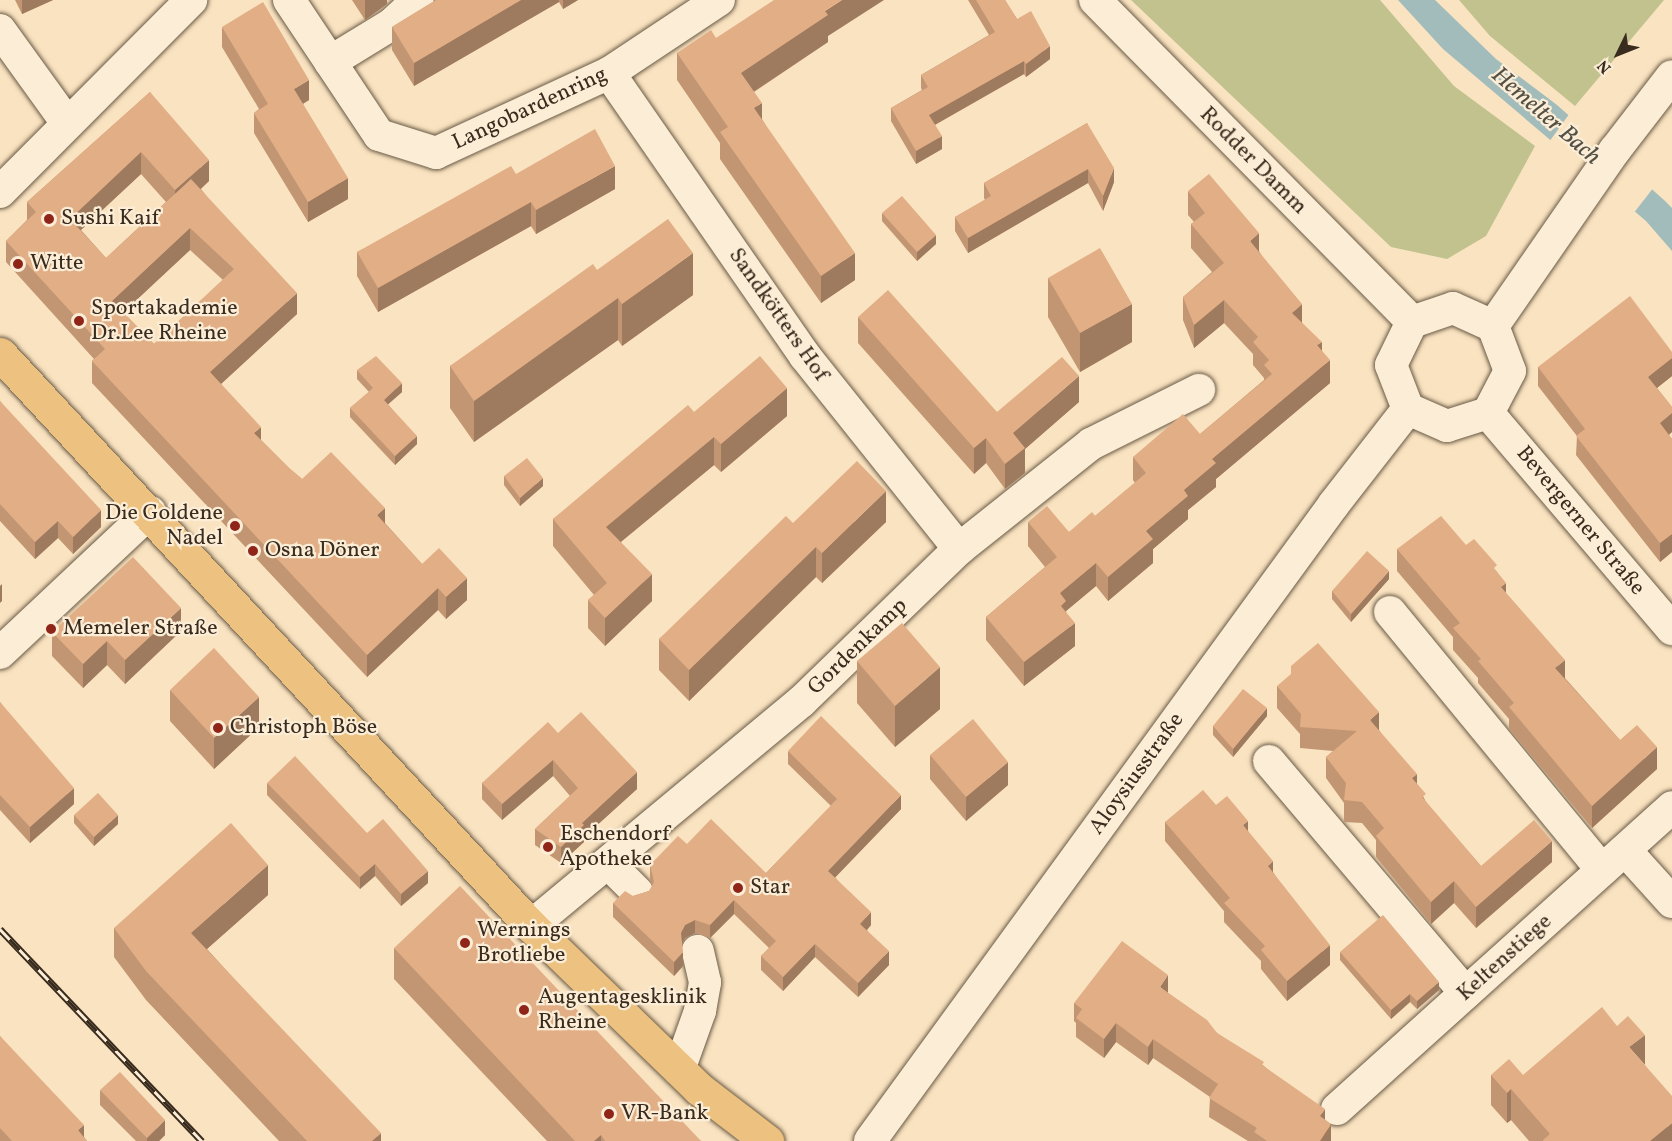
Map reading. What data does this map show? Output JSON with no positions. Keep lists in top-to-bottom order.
{
  "streets": {
    "street": [
      "Langobardenring",
      "Rodder Damm",
      "Sandkötters Hof",
      "Bevergerner Straße",
      "Gordenkamp",
      "Aloysiusstraße",
      "Keltenstiege"
    ]
  },
  "crossings": [
    ["Langobardenring", "Sandkötters Hof"],
    ["Rodder Damm", "Bevergerner Straße"],
    ["Rodder Damm", "Aloysiusstraße"],
    ["Sandkötters Hof", "Gordenkamp"],
    ["Bevergerner Straße", "Aloysiusstraße"]
  ],
  "water": ["Hemelter Bach"],
  "places": [
    "Sushi Kaif",
    "Witte",
    "Sportakademie Dr.Lee Rheine",
    "Die Goldene Nadel",
    "Osna Döner",
    "Memeler Straße",
    "Christoph Böse",
    "Eschendorf Apotheke",
    "Star",
    "Wernings Brotliebe",
    "Augentagesklinik Rheine",
    "VR-Bank"
  ],
  "north": "bottom left"
}
